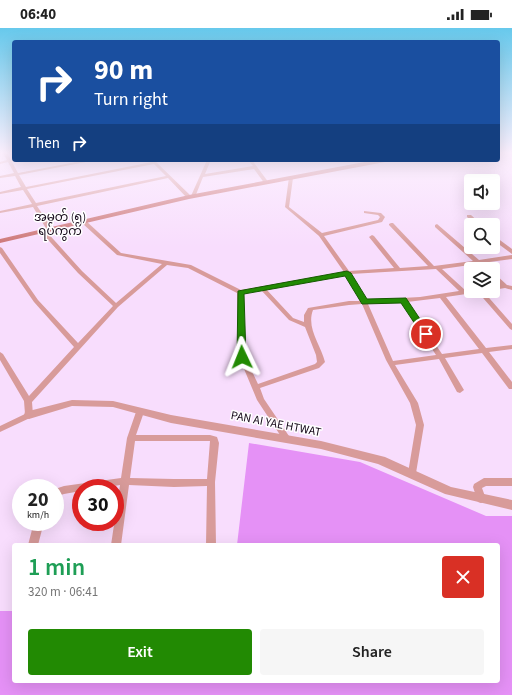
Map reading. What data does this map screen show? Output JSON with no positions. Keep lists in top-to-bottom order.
{
  "streets": {
    "street": ["PAN AI YAE HTWAT"]
  },
  "districts": ["အမှတ် (၅) ရပ်ကွက်"],
  "page": {
    "status": "06:40",
    "turn": ["90 m", "Turn right"],
    "then": "Then",
    "speed": "20 km/h",
    "limit": "30",
    "heading": ["1 min", "320 m · 06:41"],
    "buttons": ["Exit", "Share"]
  }
}
